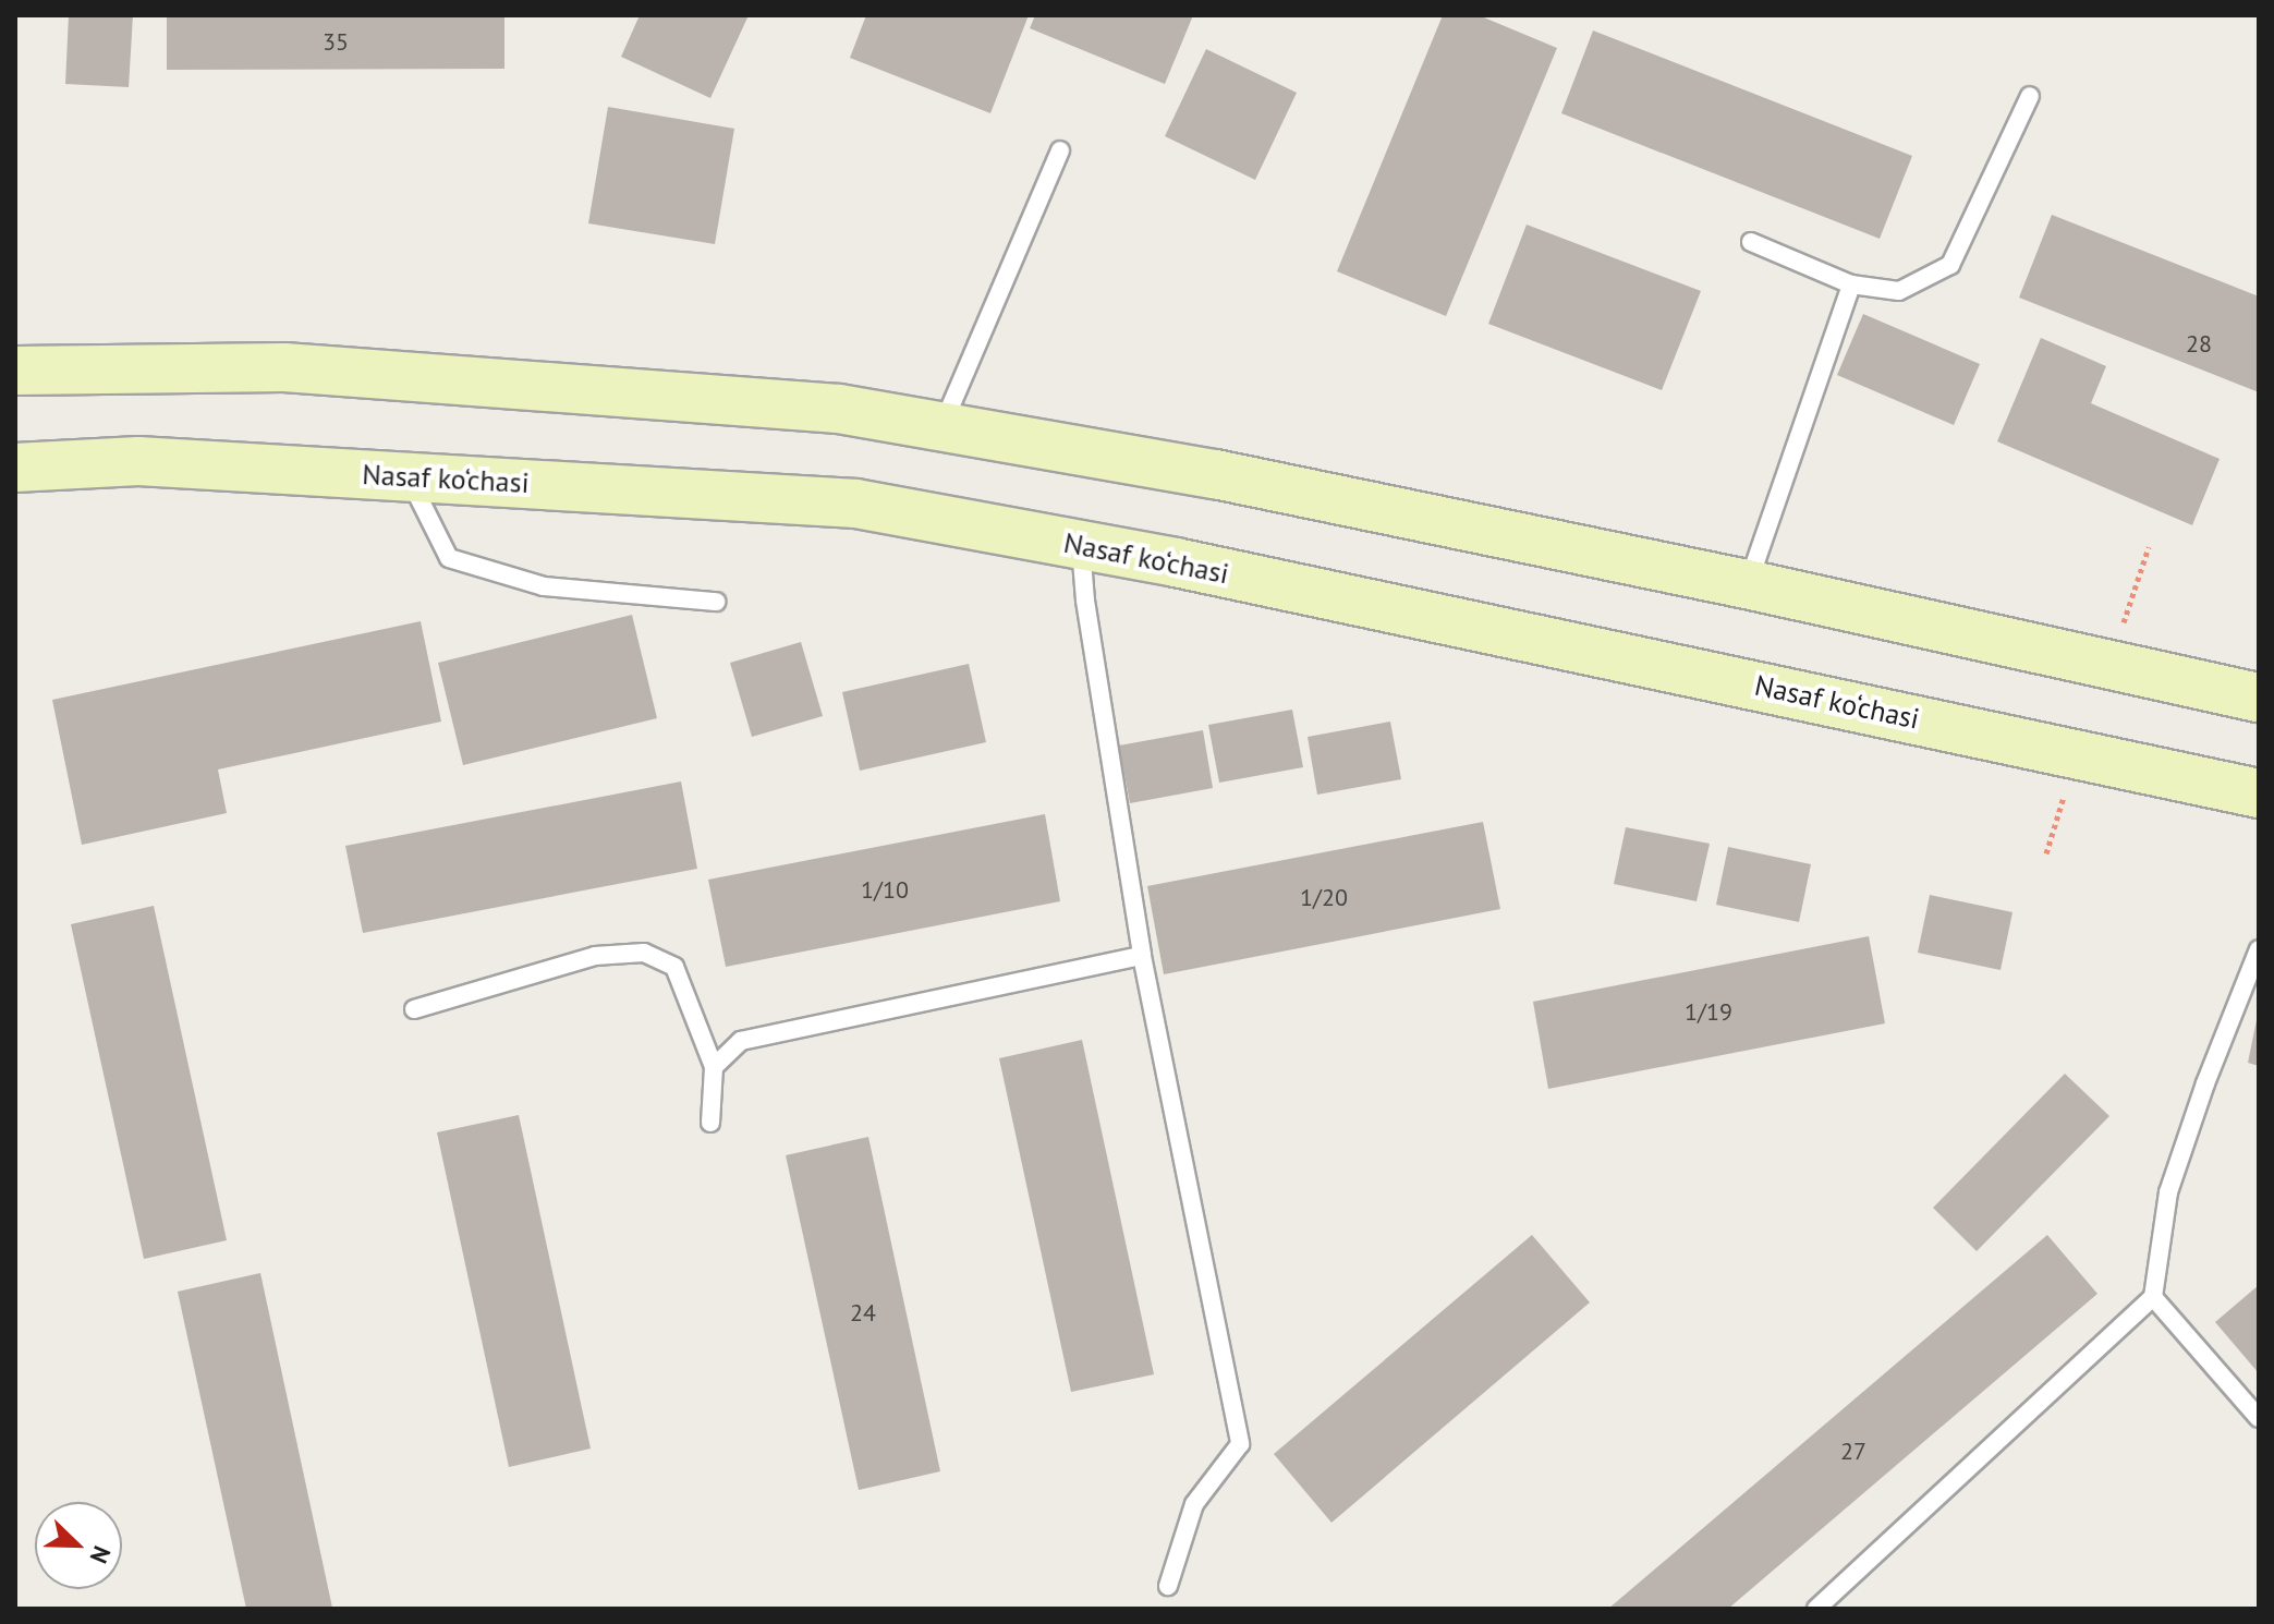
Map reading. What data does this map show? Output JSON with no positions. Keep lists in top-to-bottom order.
{
  "streets": {
    "main road": ["Nasaf ko‘chasi"]
  },
  "house_numbers": [
    "35",
    "28",
    "1/10",
    "1/20",
    "1/19",
    "24",
    "27"
  ],
  "north": "bottom right"
}
